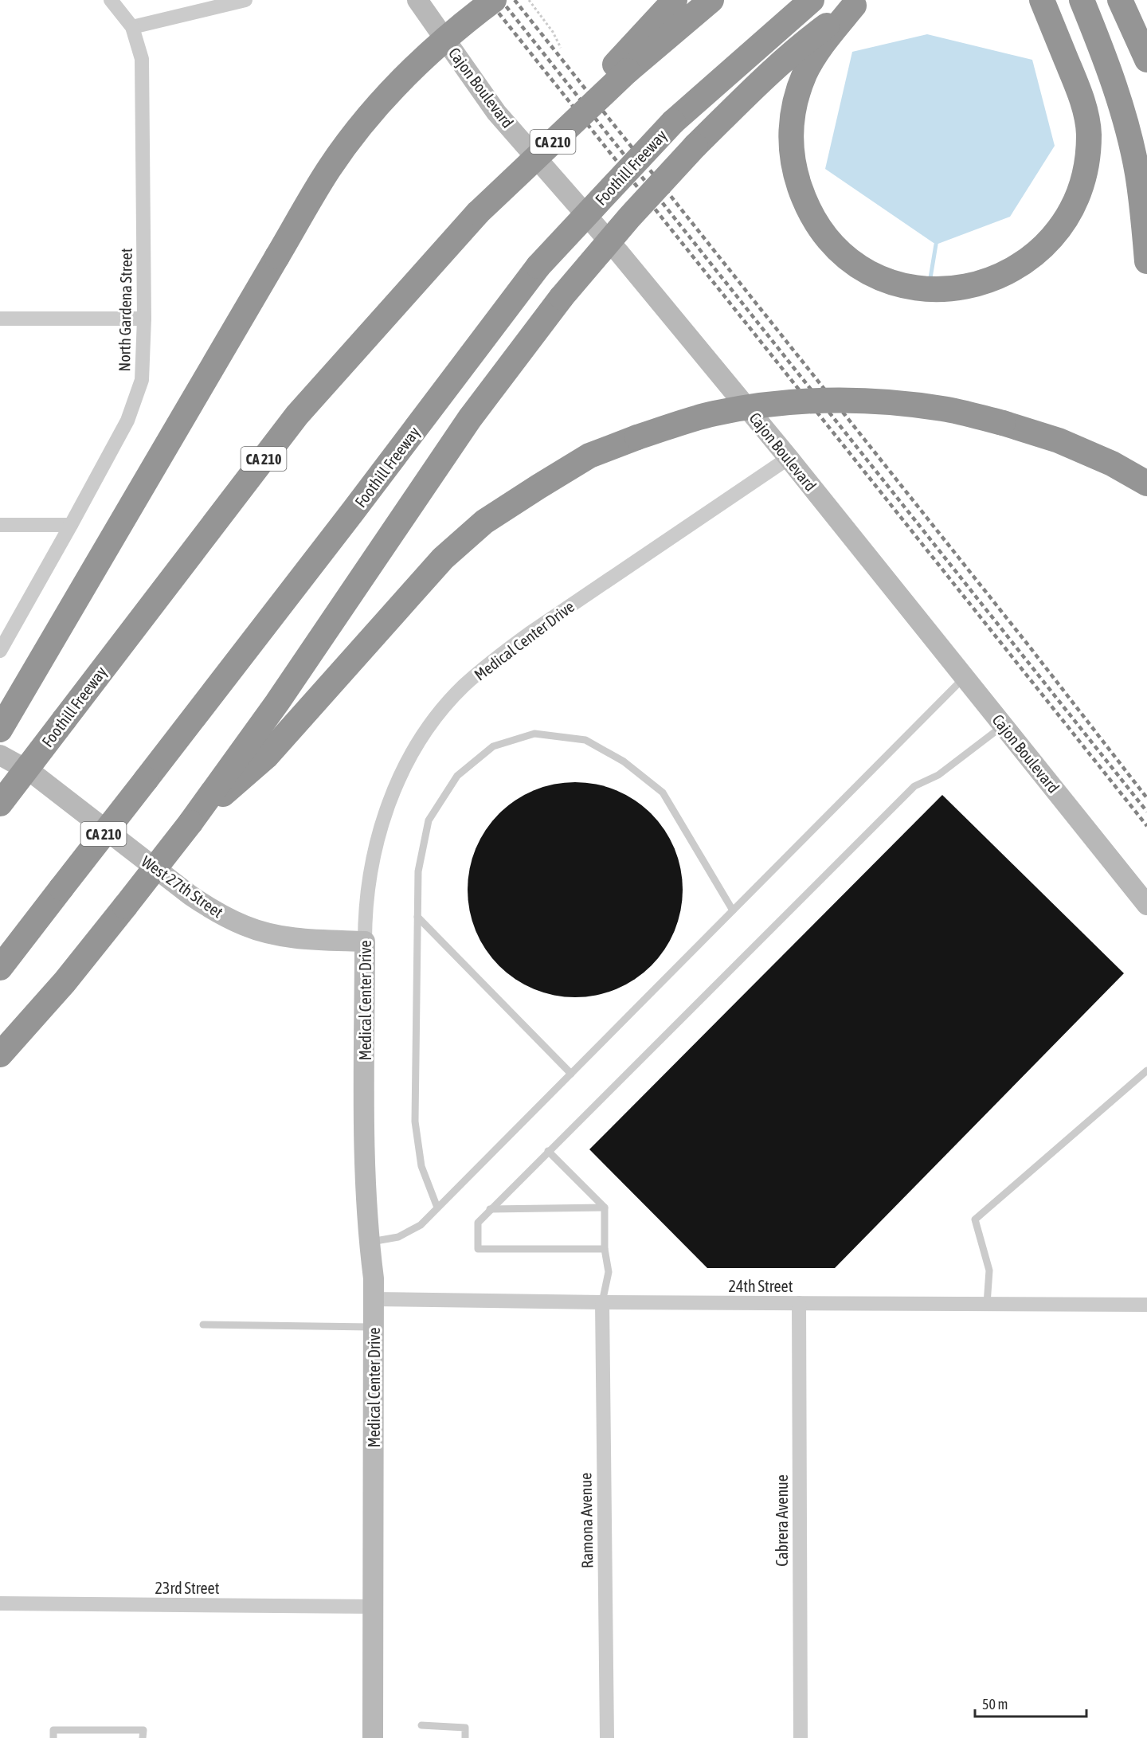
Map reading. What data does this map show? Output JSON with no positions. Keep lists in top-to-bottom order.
{
  "streets": {
    "highway": ["CA 210", "Foothill Freeway"],
    "street": [
      "Cajon Boulevard",
      "North Gardena Street",
      "Medical Center Drive",
      "West 27th Street",
      "24th Street",
      "Ramona Avenue",
      "Cabrera Avenue",
      "23rd Street"
    ]
  },
  "crossings": [
    ["Cajon Boulevard", "Medical Center Drive"],
    ["Medical Center Drive", "West 27th Street"],
    ["Medical Center Drive", "24th Street"],
    ["Medical Center Drive", "23rd Street"],
    ["24th Street", "Ramona Avenue"],
    ["24th Street", "Cabrera Avenue"]
  ],
  "scale_bar": "50 m"
}
